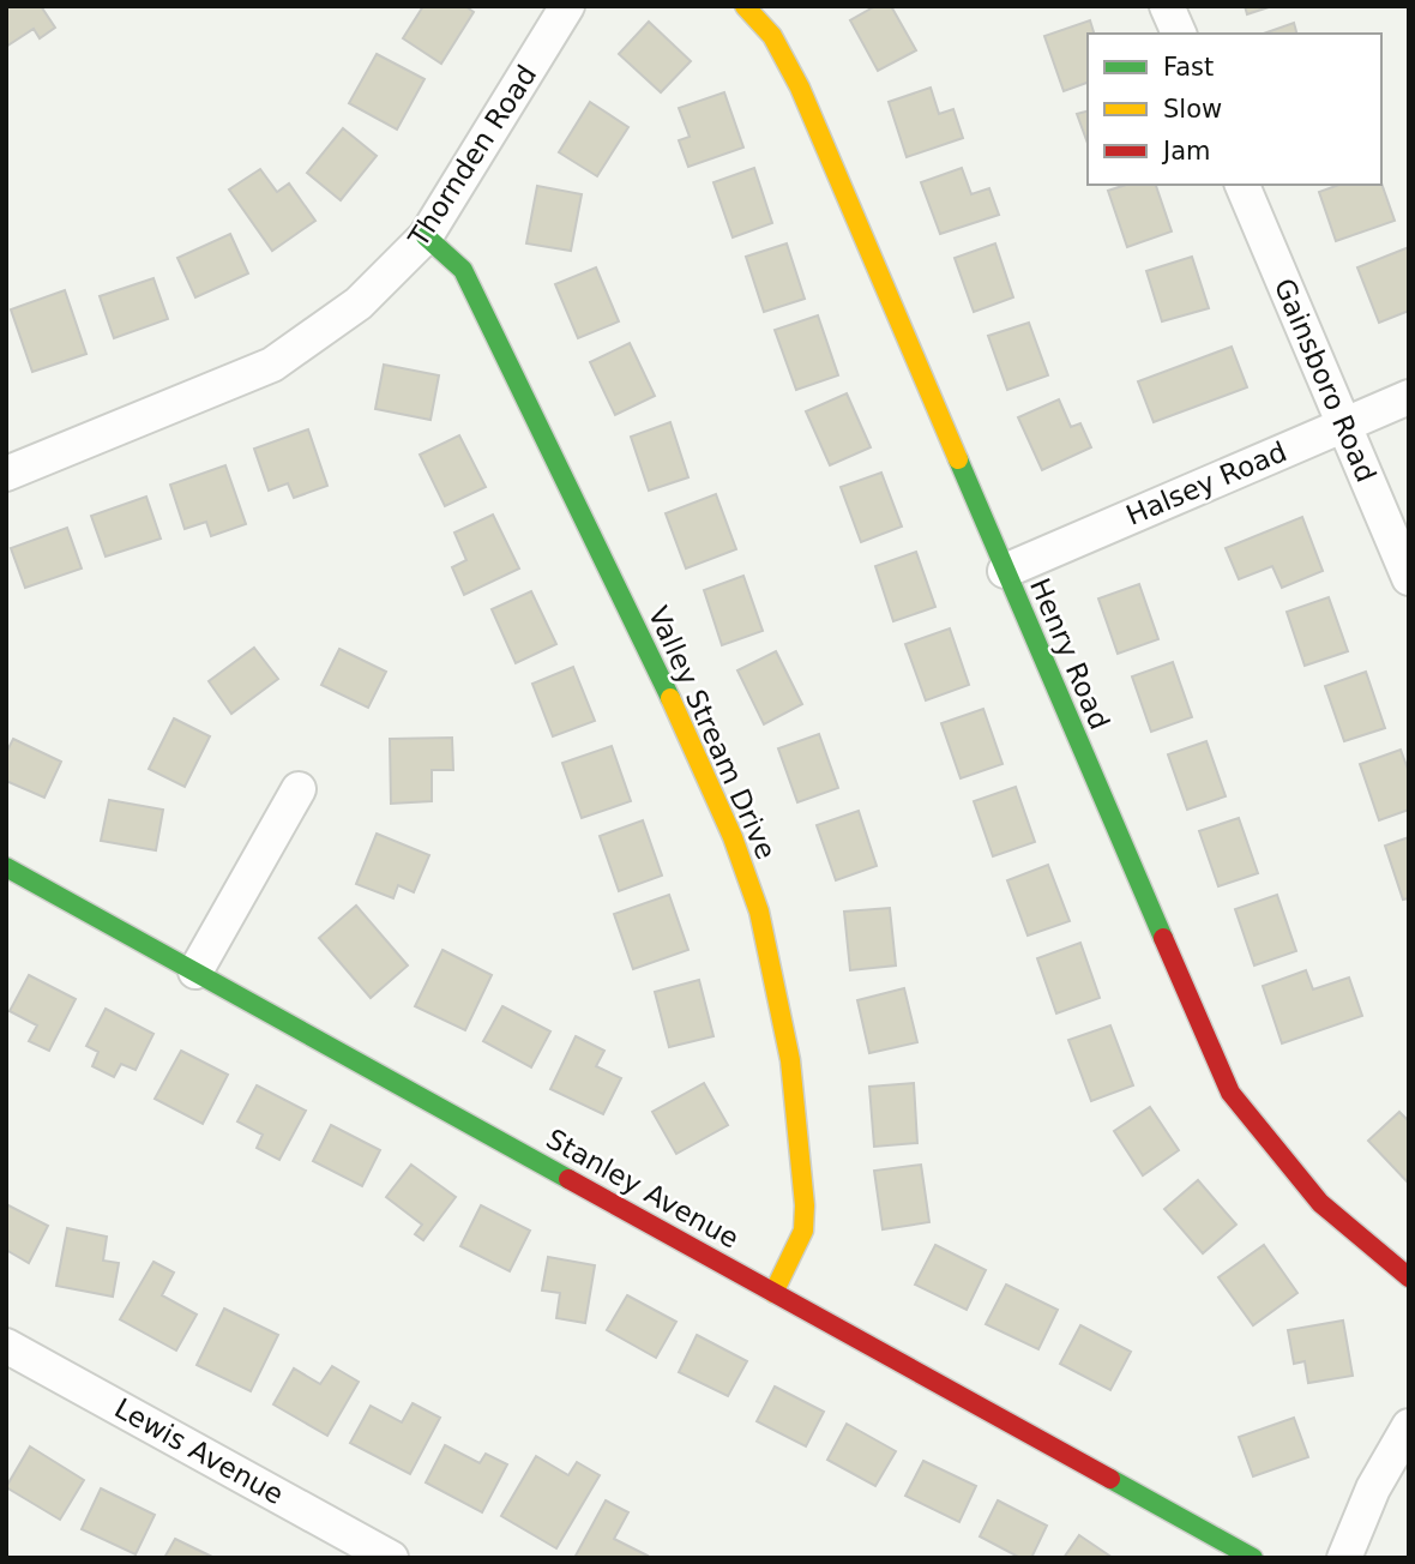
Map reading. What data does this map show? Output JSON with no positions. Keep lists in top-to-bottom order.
{
  "streets": {
    "street": [
      "Thornden Road",
      "Gainsboro Road",
      "Halsey Road",
      "Henry Road",
      "Valley Stream Drive",
      "Stanley Avenue",
      "Lewis Avenue"
    ]
  },
  "crossings": [
    ["Thornden Road", "Valley Stream Drive"],
    ["Gainsboro Road", "Halsey Road"],
    ["Halsey Road", "Henry Road"],
    ["Valley Stream Drive", "Stanley Avenue"]
  ],
  "legend": ["Fast", "Slow", "Jam"]
}
